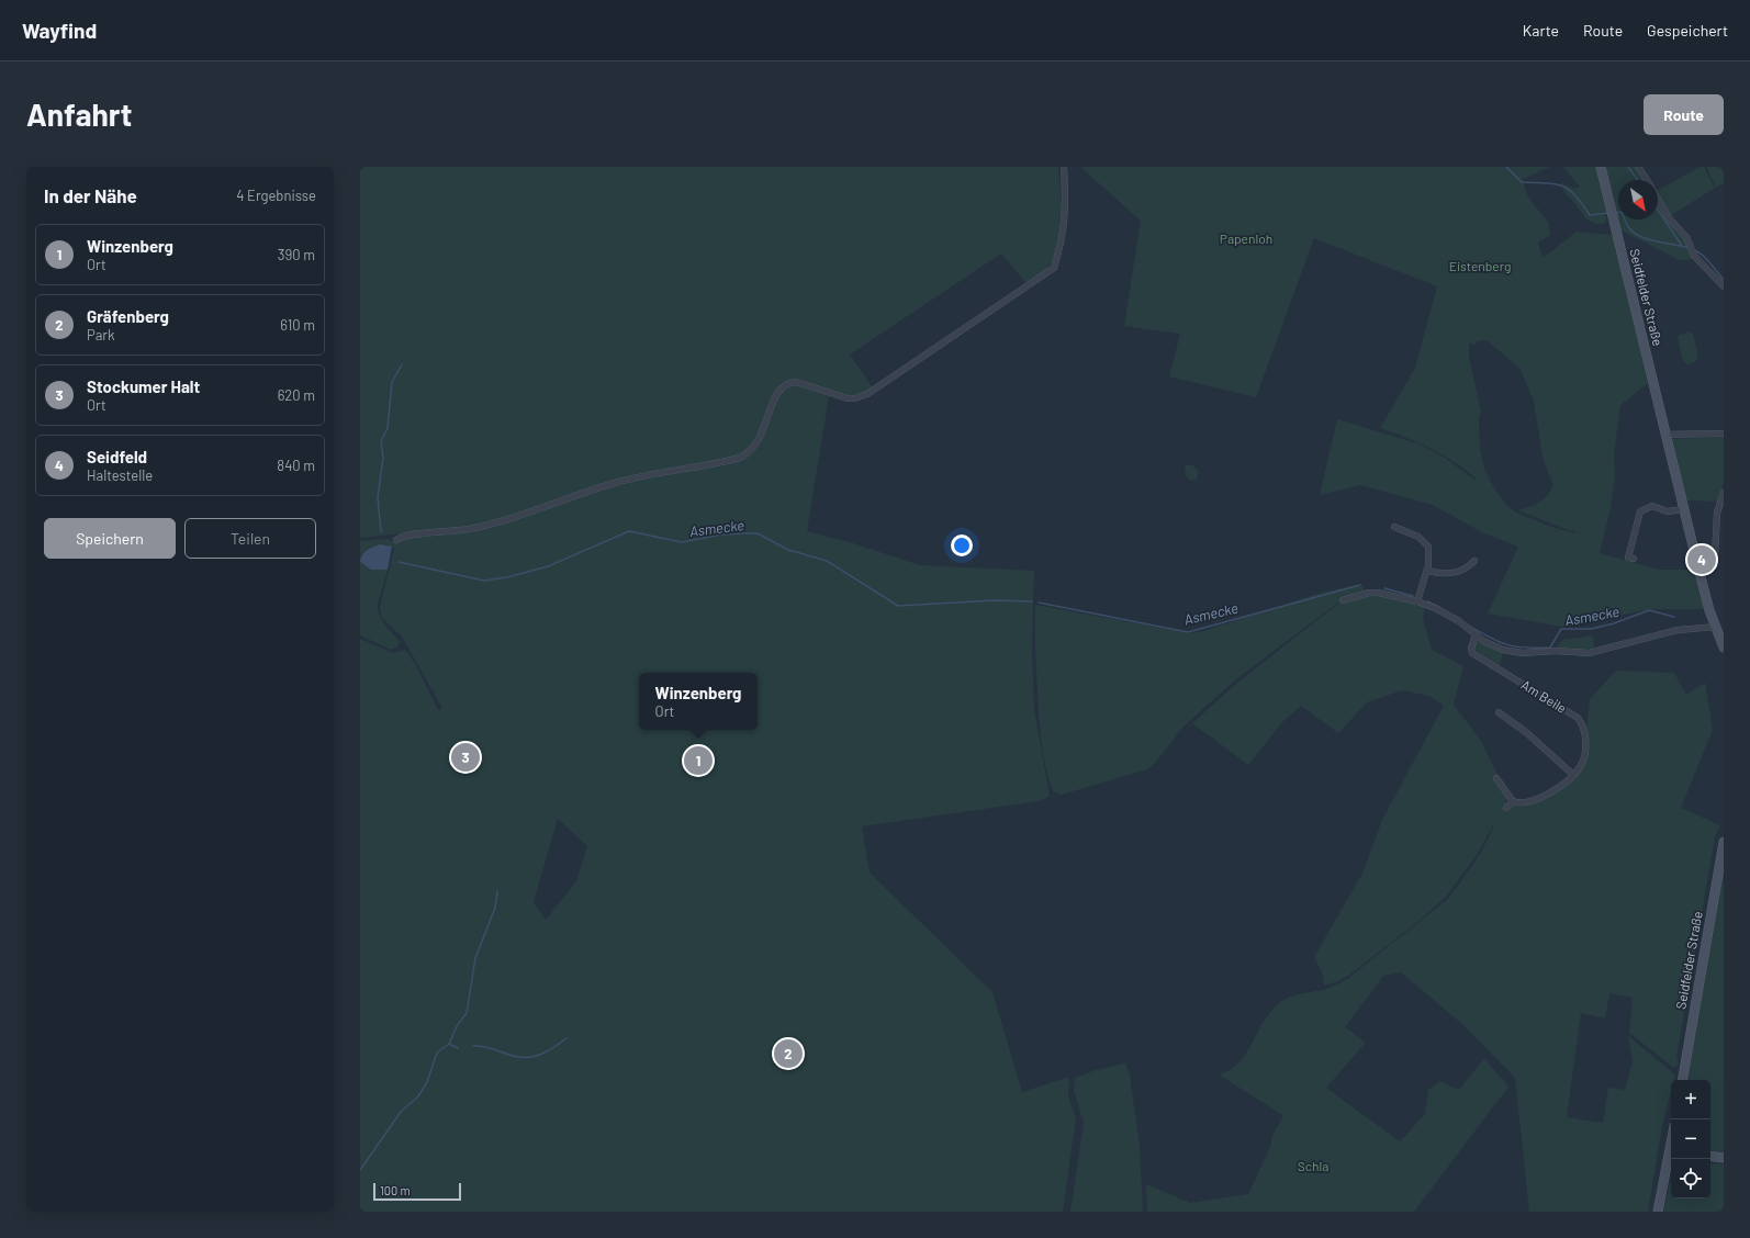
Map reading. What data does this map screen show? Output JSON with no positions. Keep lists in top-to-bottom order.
{
  "streets": {
    "main road": ["Seidfelder Straße"],
    "street": ["Am Beile"]
  },
  "water": ["Asmecke"],
  "parks": ["Papenloh", "Eistenberg", "Schla"],
  "scale_bar": "100 m",
  "north": "bottom right",
  "page": {
    "header": "Wayfind",
    "nav": ["Karte", "Route", "Gespeichert"],
    "buttons": [
      "Route",
      ["Speichern", "Teilen"]
    ],
    "title": "Anfahrt",
    "heading": ["In der Nähe", "4 Ergebnisse"],
    "list": [
      {
        "mark": "1",
        "name": "Winzenberg",
        "note": "Ort",
        "value": "390 m"
      },
      {
        "mark": "2",
        "name": "Gräfenberg",
        "note": "Park",
        "value": "610 m"
      },
      {
        "mark": "3",
        "name": "Stockumer Halt",
        "note": "Ort",
        "value": "620 m"
      },
      {
        "mark": "4",
        "name": "Seidfeld",
        "note": "Haltestelle",
        "value": "840 m"
      }
    ],
    "pins": [
      "4",
      "3",
      "1",
      "2"
    ],
    "popup": ["Winzenberg", "Ort"],
    "map_buttons": ["+", "−"],
    "scale": "100 m"
  }
}
